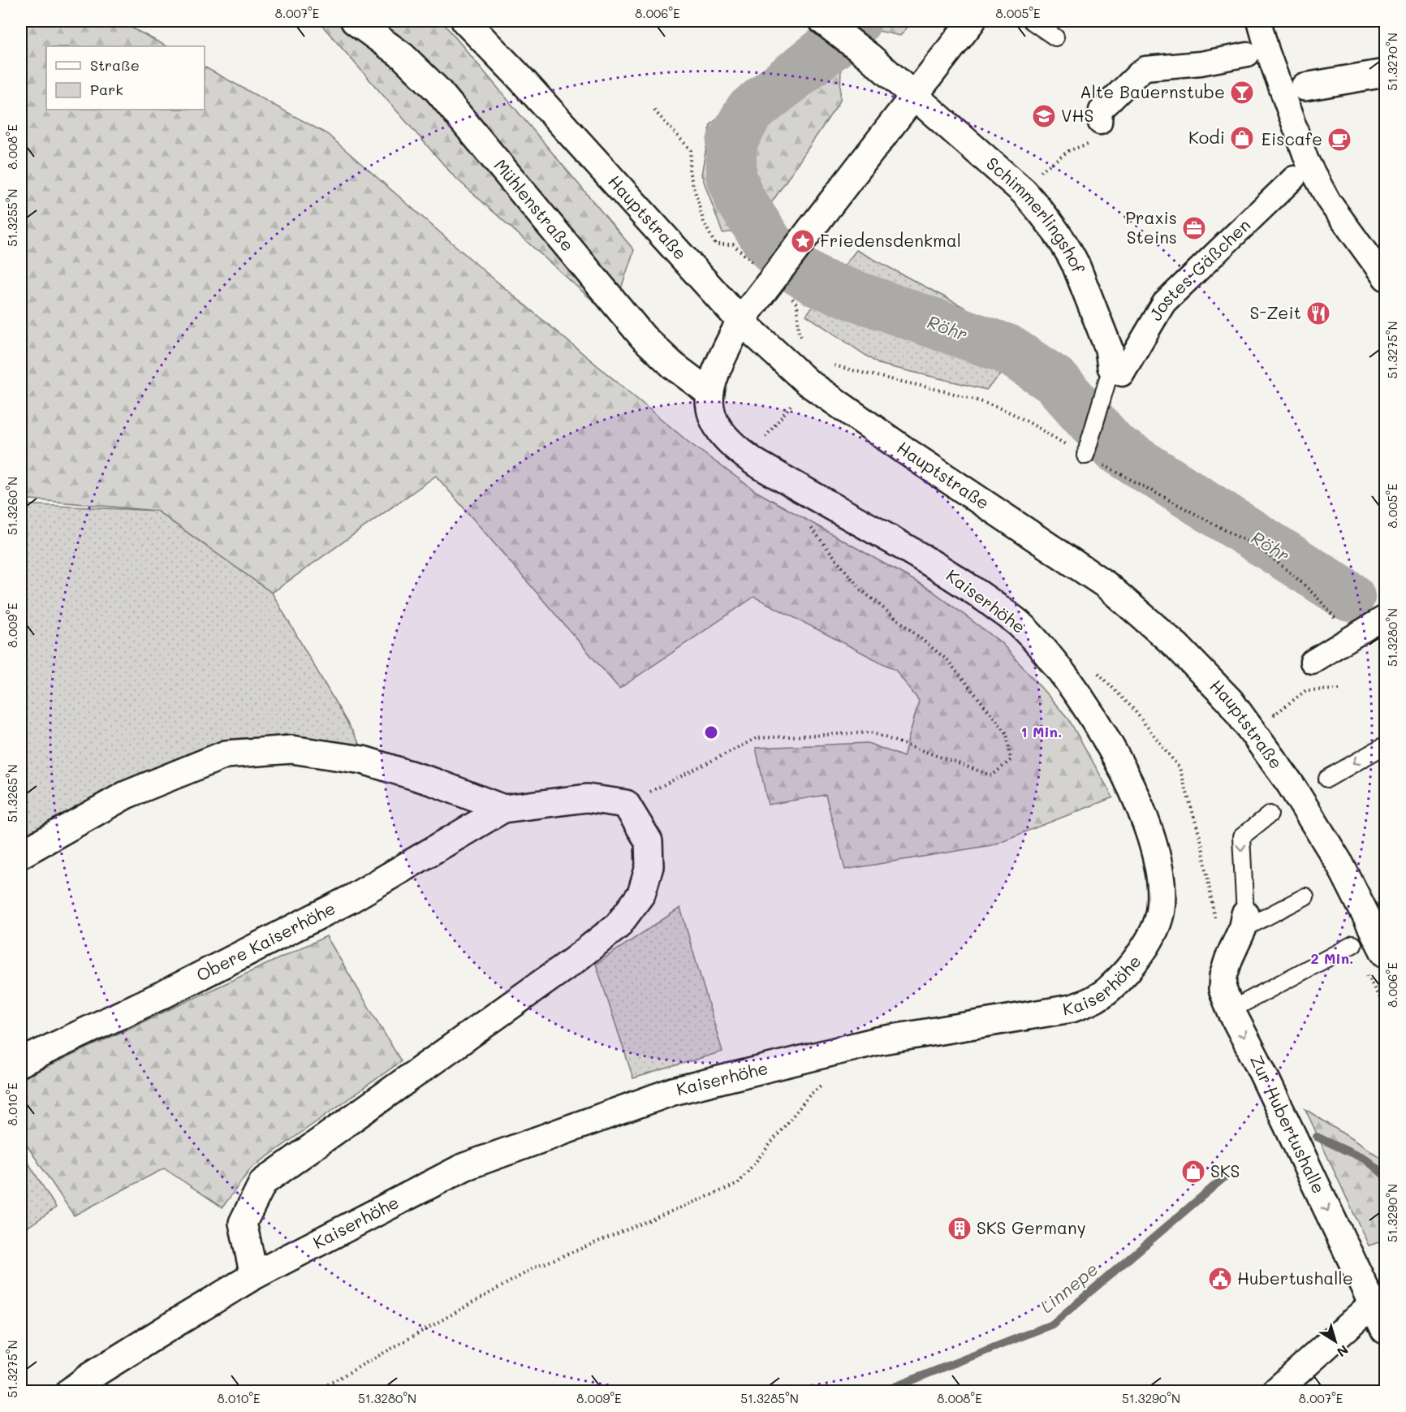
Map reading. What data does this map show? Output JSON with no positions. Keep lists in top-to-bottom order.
{
  "streets": {
    "street": [
      "Mühlenstraße",
      "Schimmerlingshof",
      "Hauptstraße",
      "Jostes-Gäßchen",
      "Kaiserhöhe",
      "Obere Kaiserhöhe",
      "Zur Hubertushalle"
    ]
  },
  "crossings": [
    ["Mühlenstraße", "Kaiserhöhe"],
    ["Schimmerlingshof", "Jostes-Gäßchen"]
  ],
  "one_way": ["Zur Hubertushalle"],
  "water": ["Röhr", "Linnepe"],
  "places": {
    "bar": ["Alte Bauernstube"],
    "school or university": ["VHS"],
    "shop": ["Kodi", "SKS"],
    "cafe": ["Eiscafe"],
    "office": ["Praxis Steins"],
    "place": ["Friedensdenkmal"],
    "restaurant": ["S-Zeit"],
    "building": ["SKS Germany"],
    "public building": ["Hubertushalle"]
  },
  "legend": ["Straße", "Park"],
  "north": "bottom right",
  "coordinates": [
    "8.007°E",
    "8.006°E",
    "8.005°E",
    "51.3270°N",
    "8.008°E",
    "51.3255°N",
    "51.3275°N",
    "51.3260°N",
    "8.009°E",
    "51.3280°N",
    "51.3265°N",
    "8.010°E",
    "51.3290°N",
    "51.3285°N"
  ],
  "rings": ["1 Min.", "2 Min."]
}
